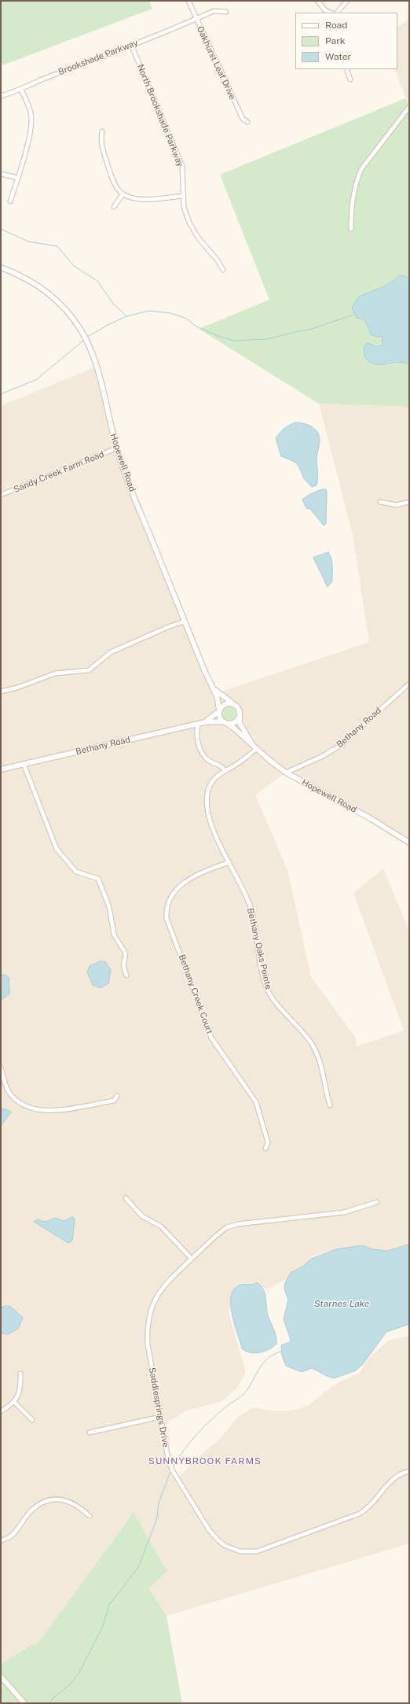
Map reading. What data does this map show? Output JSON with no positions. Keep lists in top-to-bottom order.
{
  "streets": {
    "street": [
      "Brookshade Parkway",
      "Oakhurst Leaf Drive",
      "North Brookshade Parkway",
      "Hopewell Road",
      "Sandy Creek Farm Road",
      "Bethany Road",
      "Bethany Oaks Pointe",
      "Bethany Creek Court",
      "Saddlesprings Drive"
    ]
  },
  "crossings": [
    ["Brookshade Parkway", "Oakhurst Leaf Drive"],
    ["Brookshade Parkway", "North Brookshade Parkway"],
    ["Hopewell Road", "Sandy Creek Farm Road"],
    ["Hopewell Road", "Bethany Road"],
    ["Hopewell Road", "Bethany Oaks Pointe"],
    ["Bethany Oaks Pointe", "Bethany Creek Court"]
  ],
  "districts": ["SUNNYBROOK FARMS"],
  "water": ["Starnes Lake"],
  "legend": ["Road", "Park", "Water"]
}
